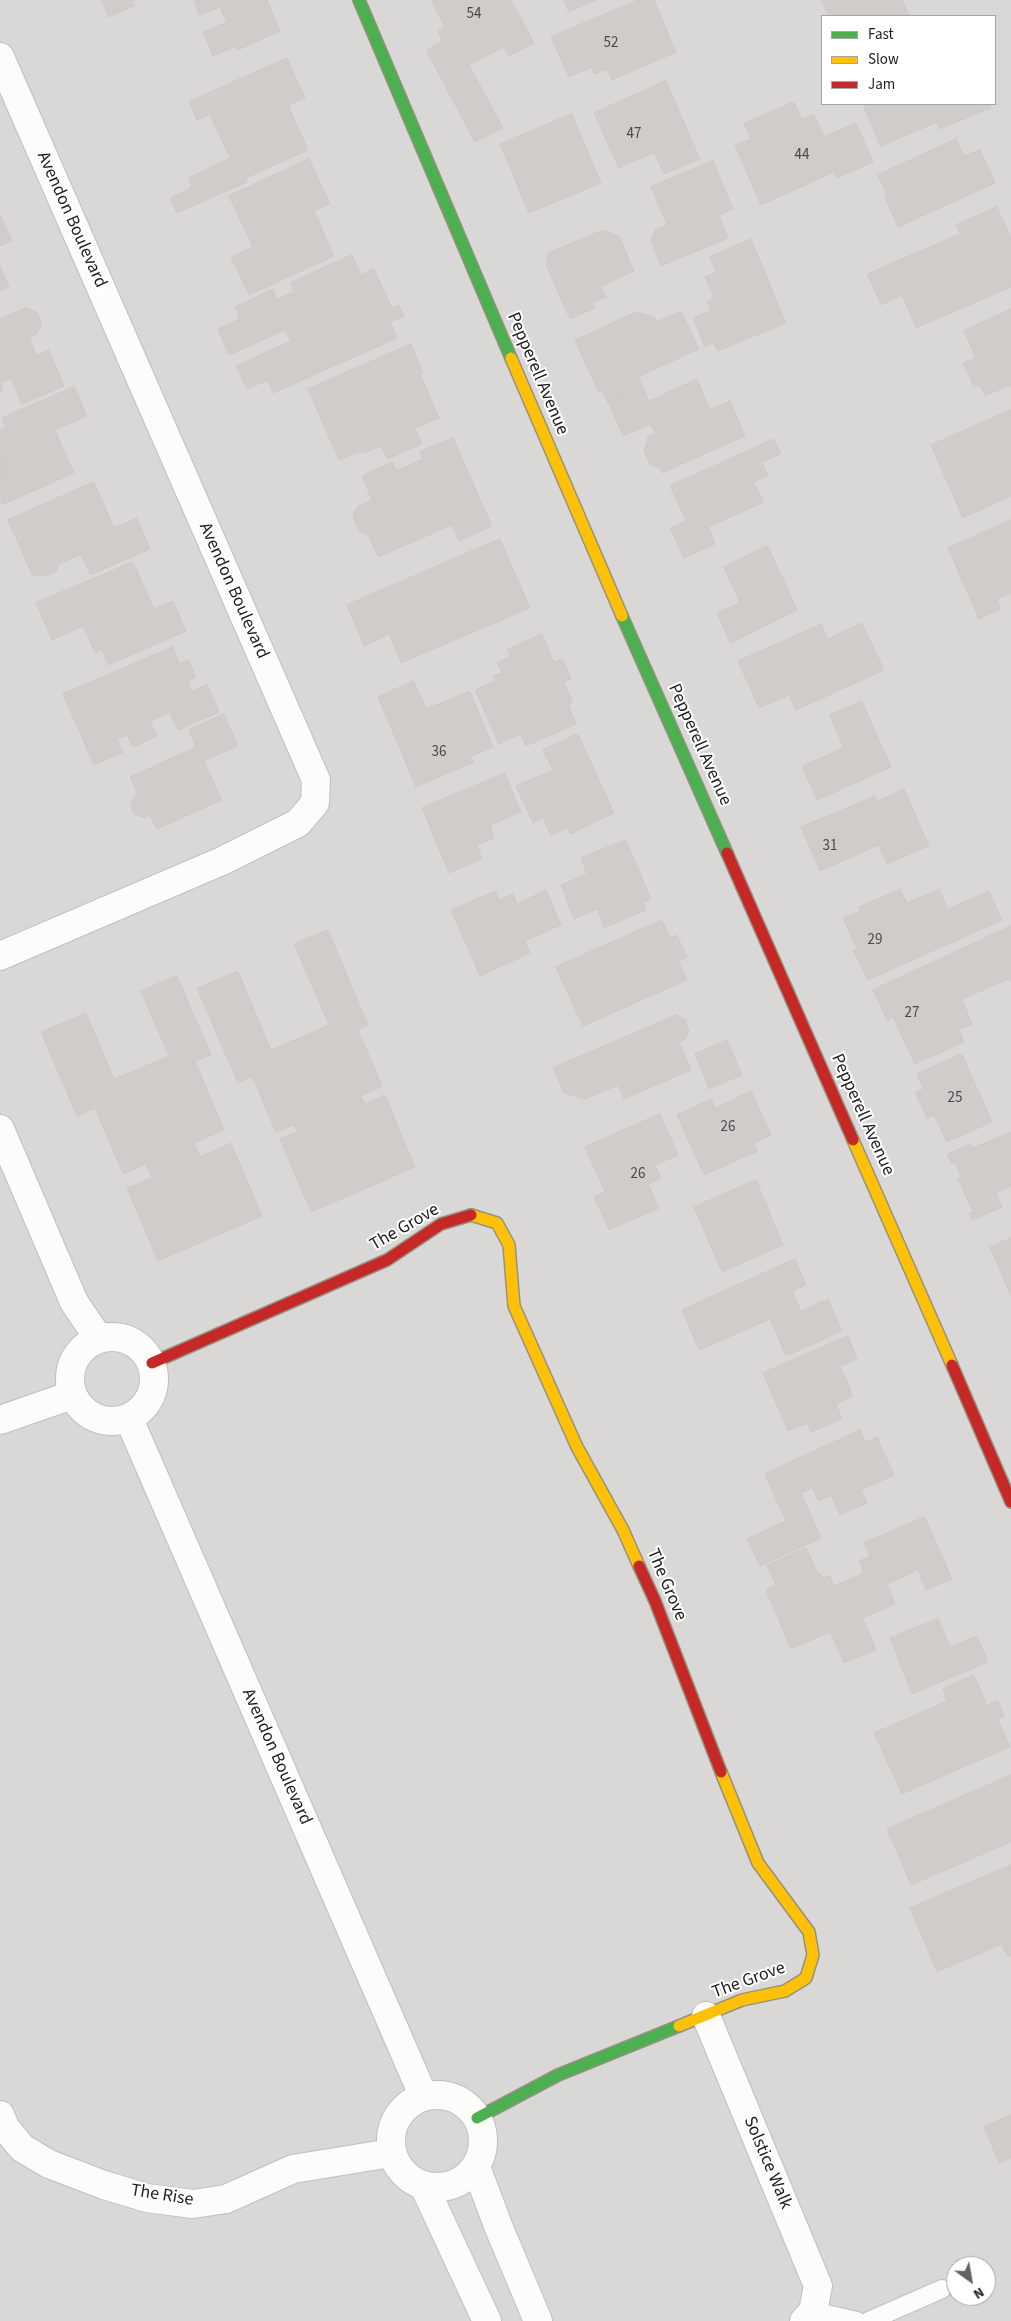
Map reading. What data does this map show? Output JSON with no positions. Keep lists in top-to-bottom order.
{
  "streets": {
    "street": [
      "Avendon Boulevard",
      "Pepperell Avenue",
      "The Grove",
      "Solstice Walk",
      "The Rise"
    ]
  },
  "crossings": [
    ["Avendon Boulevard", "The Grove"],
    ["Avendon Boulevard", "The Rise"],
    ["The Grove", "Solstice Walk"],
    ["The Grove", "The Rise"]
  ],
  "house_numbers": [
    "54",
    "52",
    "47",
    "44",
    "36",
    "31",
    "29",
    "27",
    "25",
    "26",
    "26"
  ],
  "legend": ["Fast", "Slow", "Jam"],
  "north": "bottom right"
}
